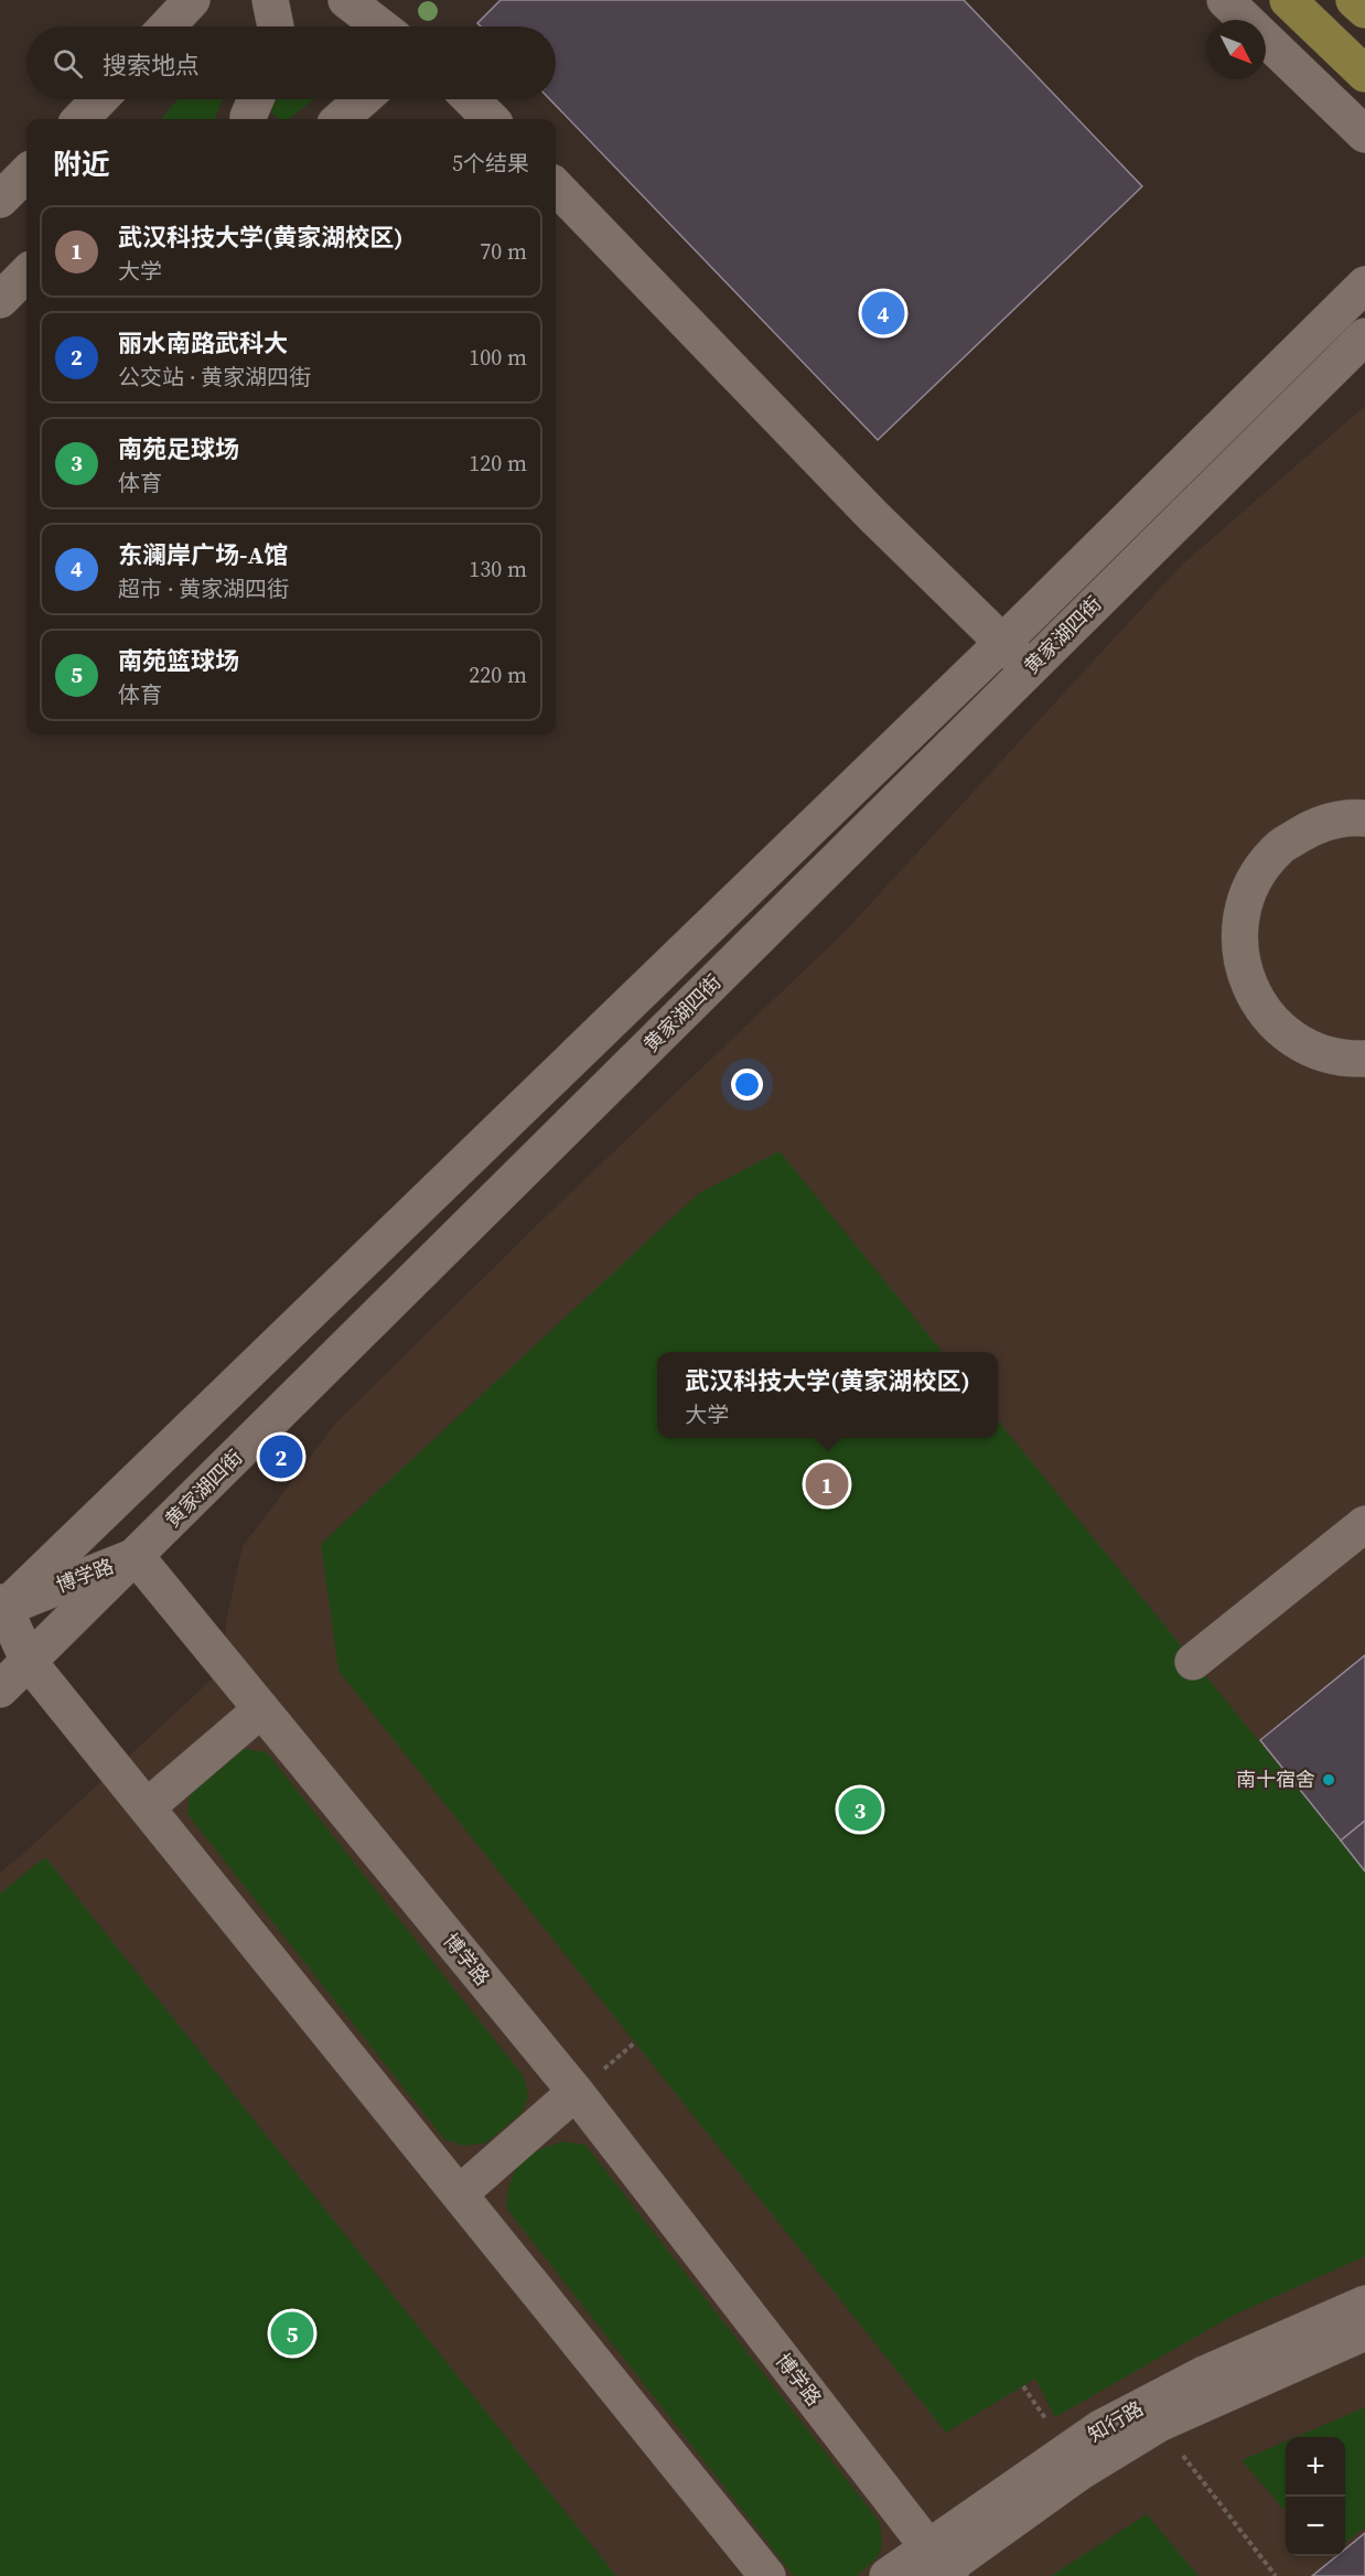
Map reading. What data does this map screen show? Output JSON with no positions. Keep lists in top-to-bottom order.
{
  "streets": {
    "street": ["黄家湖四街", "博学路", "知行路"]
  },
  "crossings": [
    ["黄家湖四街", "博学路"],
    ["博学路", "知行路"]
  ],
  "places": ["南十宿舍"],
  "north": "bottom right",
  "page": {
    "search": "搜索地点",
    "heading": ["附近", "5个结果"],
    "list": [
      {
        "mark": "1",
        "name": "武汉科技大学(黄家湖校区)",
        "note": "大学",
        "value": "70 m"
      },
      {
        "mark": "2",
        "name": "丽水南路武科大",
        "note": "公交站 · 黄家湖四街",
        "value": "100 m"
      },
      {
        "mark": "3",
        "name": "南苑足球场",
        "note": "体育",
        "value": "120 m"
      },
      {
        "mark": "4",
        "name": "东澜岸广场-A馆",
        "note": "超市 · 黄家湖四街",
        "value": "130 m"
      },
      {
        "mark": "5",
        "name": "南苑篮球场",
        "note": "体育",
        "value": "220 m"
      }
    ],
    "pins": [
      "4",
      "2",
      "1",
      "3",
      "5"
    ],
    "popup": ["武汉科技大学(黄家湖校区)", "大学"],
    "map_buttons": ["+", "−"]
  }
}
